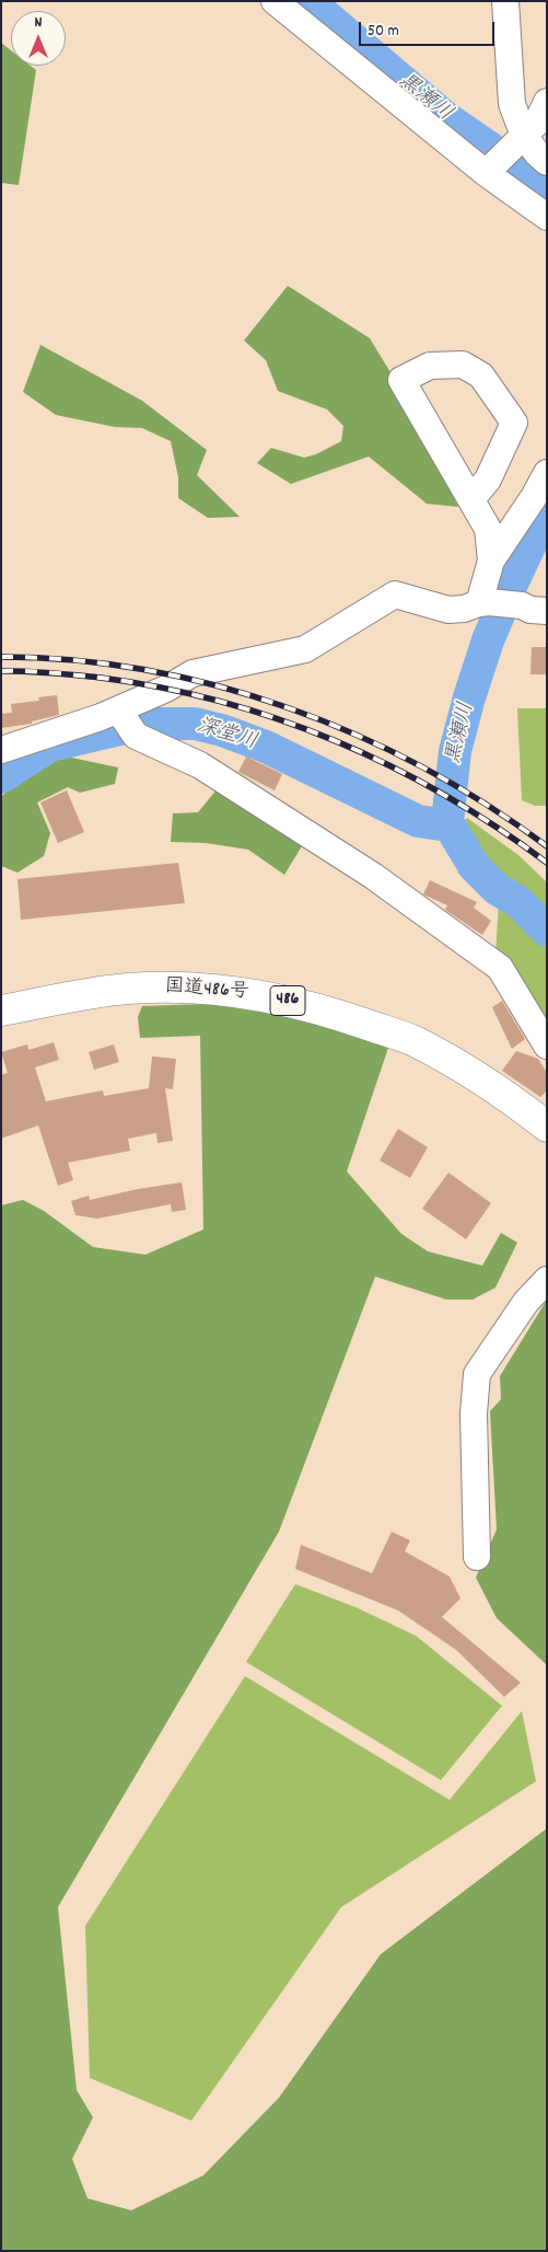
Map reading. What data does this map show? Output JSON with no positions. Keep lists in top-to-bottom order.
{
  "streets": {
    "highway": ["国道486号", "486"]
  },
  "water": ["黒瀬川", "深堂川"],
  "scale_bar": "50 m",
  "north": "top"
}
